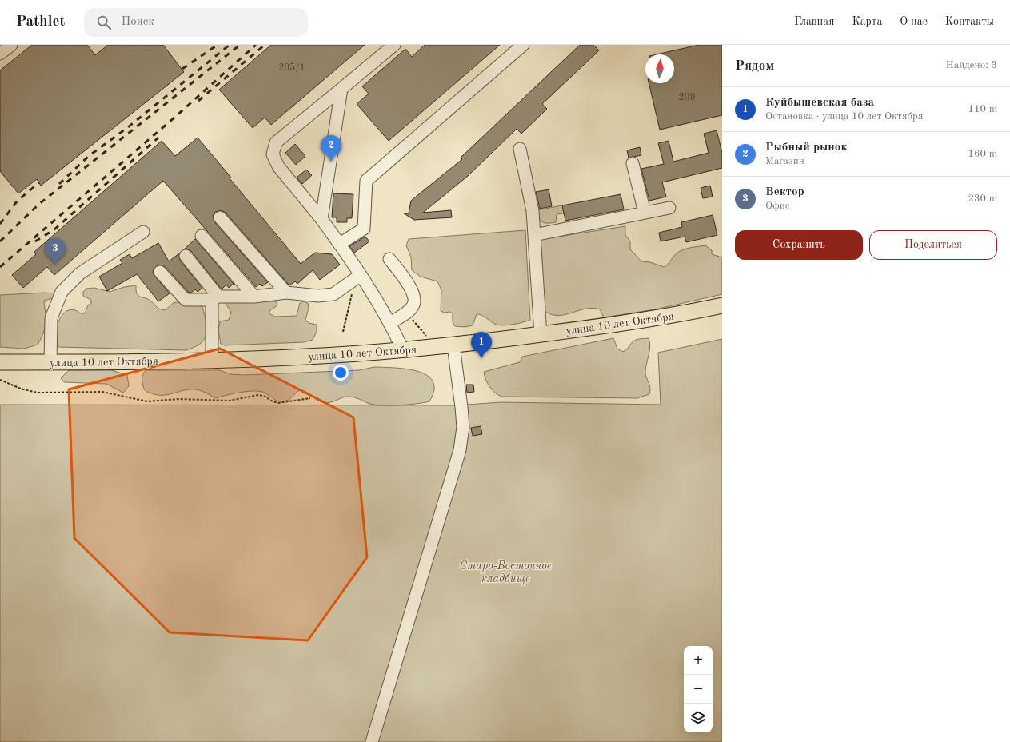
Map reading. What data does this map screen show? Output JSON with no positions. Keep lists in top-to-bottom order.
{
  "streets": {
    "main road": ["улица 10 лет Октября"]
  },
  "parks": ["Старо-Восточное кладбище"],
  "house_numbers": ["205/1", "209"],
  "north": "top",
  "page": {
    "header": "Pathlet",
    "search": "Поиск",
    "nav": [
      "Главная",
      "Карта",
      "О нас",
      "Контакты"
    ],
    "heading": ["Рядом", "Найдено: 3"],
    "list": [
      {
        "mark": "1",
        "name": "Куйбышевская база",
        "note": "Остановка · улица 10 лет Октября",
        "value": "110 m"
      },
      {
        "mark": "2",
        "name": "Рыбный рынок",
        "note": "Магазин",
        "value": "160 m"
      },
      {
        "mark": "3",
        "name": "Вектор",
        "note": "Офис",
        "value": "230 m"
      }
    ],
    "pins": ["2", "3", "1"],
    "buttons": ["Сохранить", "Поделиться"],
    "map_buttons": ["+", "−"]
  }
}
